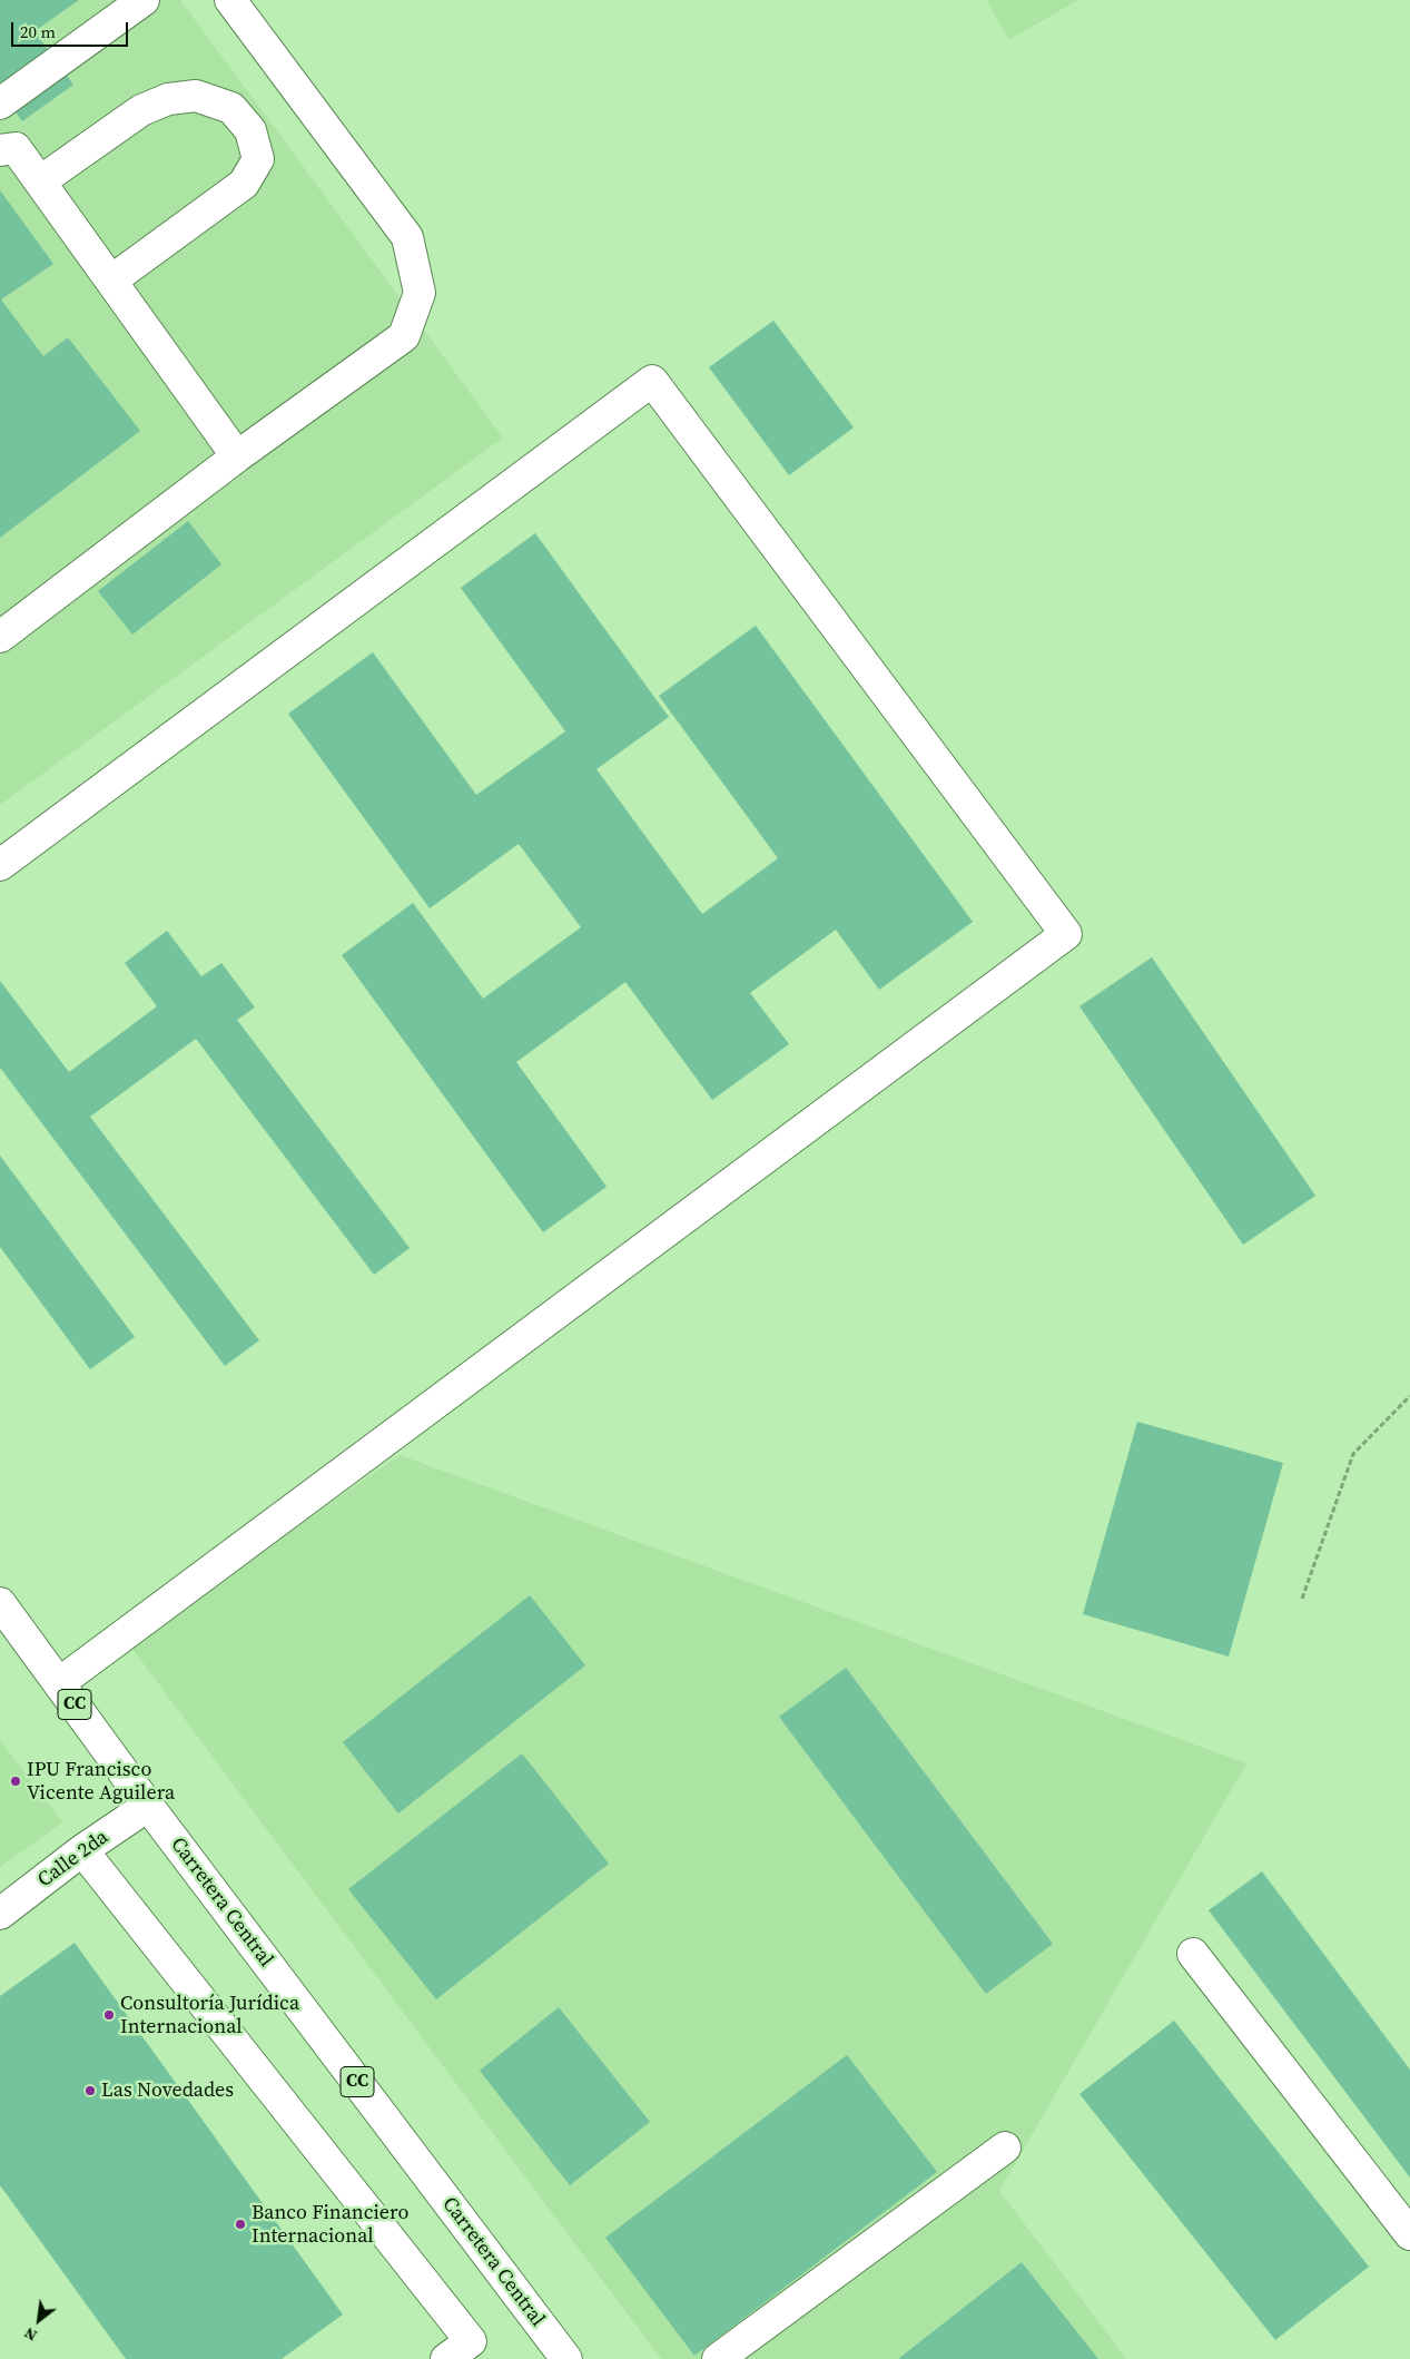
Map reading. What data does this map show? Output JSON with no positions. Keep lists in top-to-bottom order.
{
  "streets": {
    "main road": ["CC", "Calle 2da", "Carretera Central"]
  },
  "crossings": [
    ["Calle 2da", "Carretera Central"]
  ],
  "places": [
    "IPU Francisco Vicente Aguilera",
    "Consultoría Jurídica Internacional",
    "Las Novedades",
    "Banco Financiero Internacional"
  ],
  "scale_bar": "20 m",
  "north": "bottom left"
}
